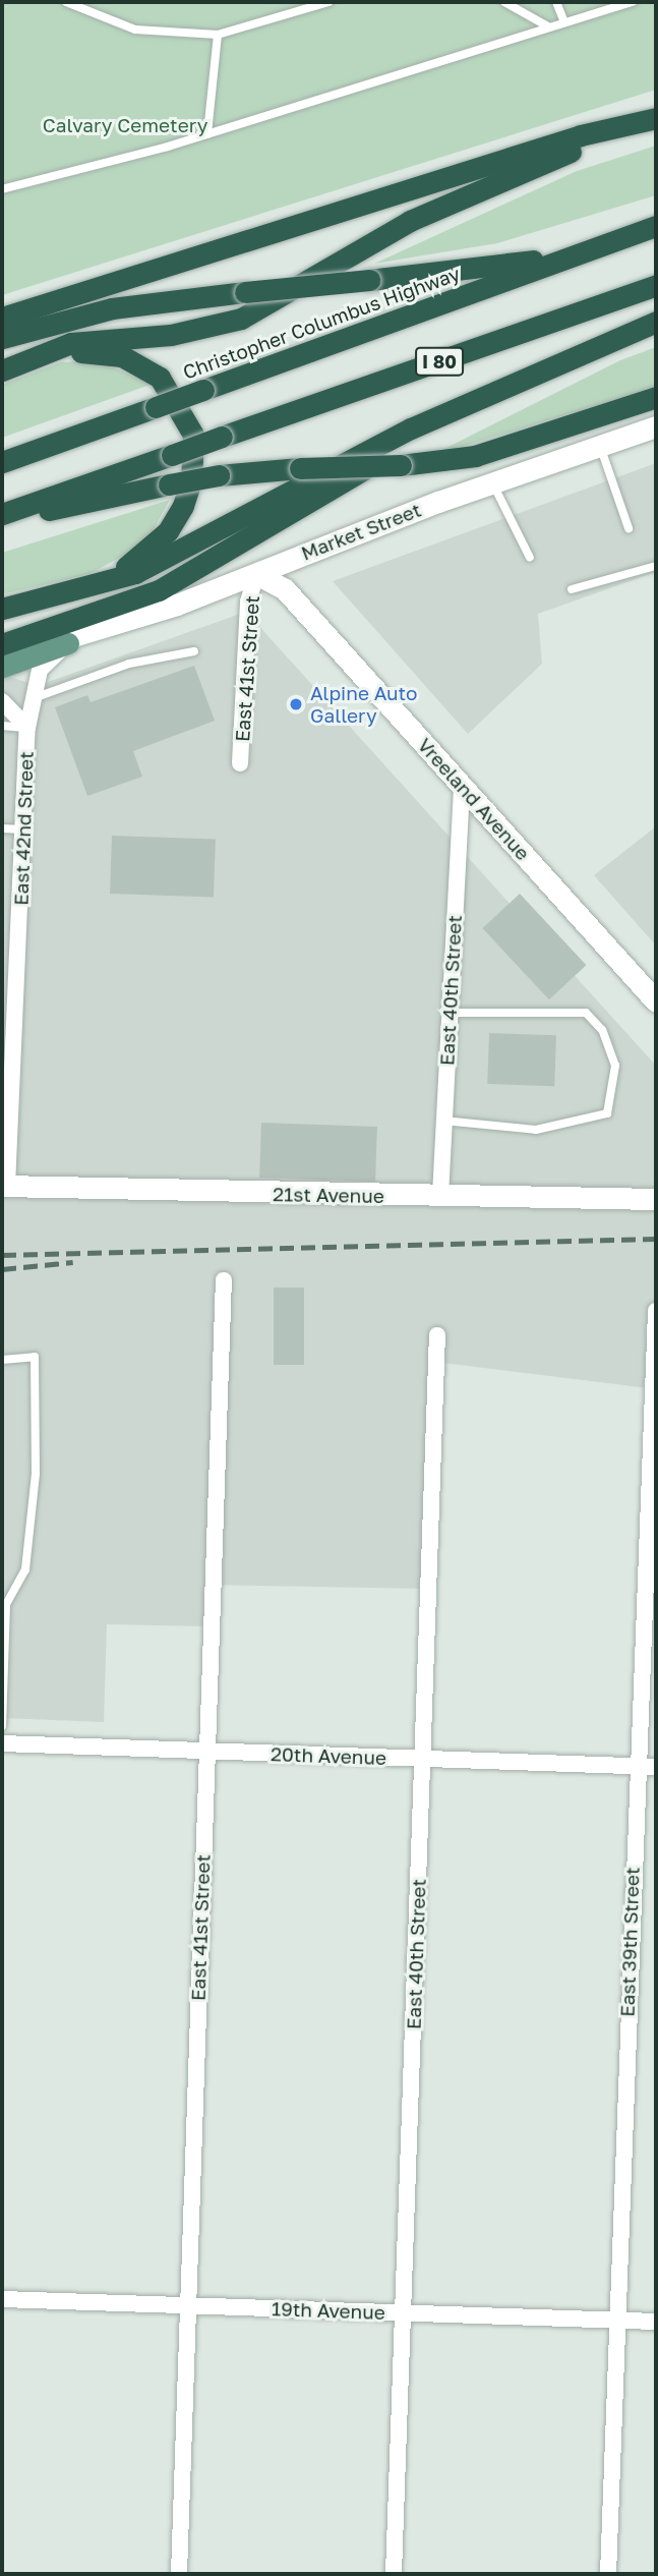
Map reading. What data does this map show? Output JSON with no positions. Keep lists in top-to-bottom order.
{
  "streets": {
    "highway": ["Christopher Columbus Highway", "I 80"],
    "main road": ["Market Street", "Vreeland Avenue", "21st Avenue"],
    "street": [
      "East 41st Street",
      "East 42nd Street",
      "East 40th Street",
      "20th Avenue",
      "East 39th Street",
      "19th Avenue"
    ]
  },
  "crossings": [
    ["Market Street", "East 41st Street"],
    ["Market Street", "Vreeland Avenue"],
    ["Market Street", "East 42nd Street"],
    ["East 41st Street", "Vreeland Avenue"],
    ["East 41st Street", "20th Avenue"],
    ["East 41st Street", "19th Avenue"],
    ["Vreeland Avenue", "East 40th Street"],
    ["East 42nd Street", "21st Avenue"],
    ["East 40th Street", "21st Avenue"],
    ["East 40th Street", "20th Avenue"],
    ["East 40th Street", "19th Avenue"],
    ["20th Avenue", "East 39th Street"],
    ["East 39th Street", "19th Avenue"]
  ],
  "parks": ["Calvary Cemetery"],
  "places": ["Alpine Auto Gallery"]
}
